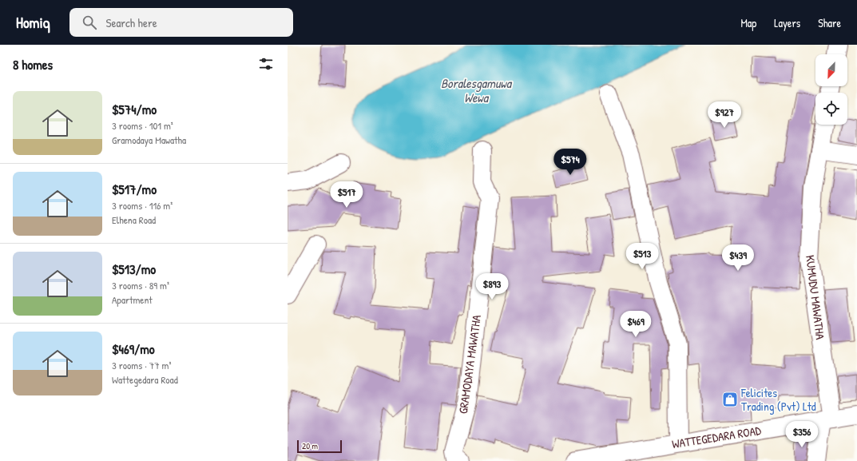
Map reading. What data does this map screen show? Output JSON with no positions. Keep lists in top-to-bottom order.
{
  "streets": {
    "street": ["KUMUDU MAWATHA", "GRAMODAYA MAWATHA", "WATTEGEDARA ROAD"]
  },
  "crossings": [
    ["KUMUDU MAWATHA", "WATTEGEDARA ROAD"]
  ],
  "water": ["Boralesgamuwa Wewa"],
  "places": {
    "shop": ["Felicites Trading (Pvt) Ltd"]
  },
  "scale_bar": "20 m",
  "north": "bottom left",
  "page": {
    "header": "Homiq",
    "search": "Search here",
    "nav": ["Map", "Layers", "Share"],
    "heading": "8 homes",
    "list": [
      {
        "name": "$574/mo",
        "note": "3 rooms · 101 m² · Gramodaya Mawatha"
      },
      {
        "name": "$517/mo",
        "note": "3 rooms · 116 m² · Elhena Road"
      },
      {
        "name": "$513/mo",
        "note": "3 rooms · 89 m² · Apartment"
      },
      {
        "name": "$469/mo",
        "note": "3 rooms · 77 m² · Wattegedara Road"
      }
    ],
    "price": [
      "$927",
      "$574",
      "$517",
      "$513",
      "$439",
      "$893",
      "$469",
      "$356"
    ],
    "scale": "20 m"
  }
}
